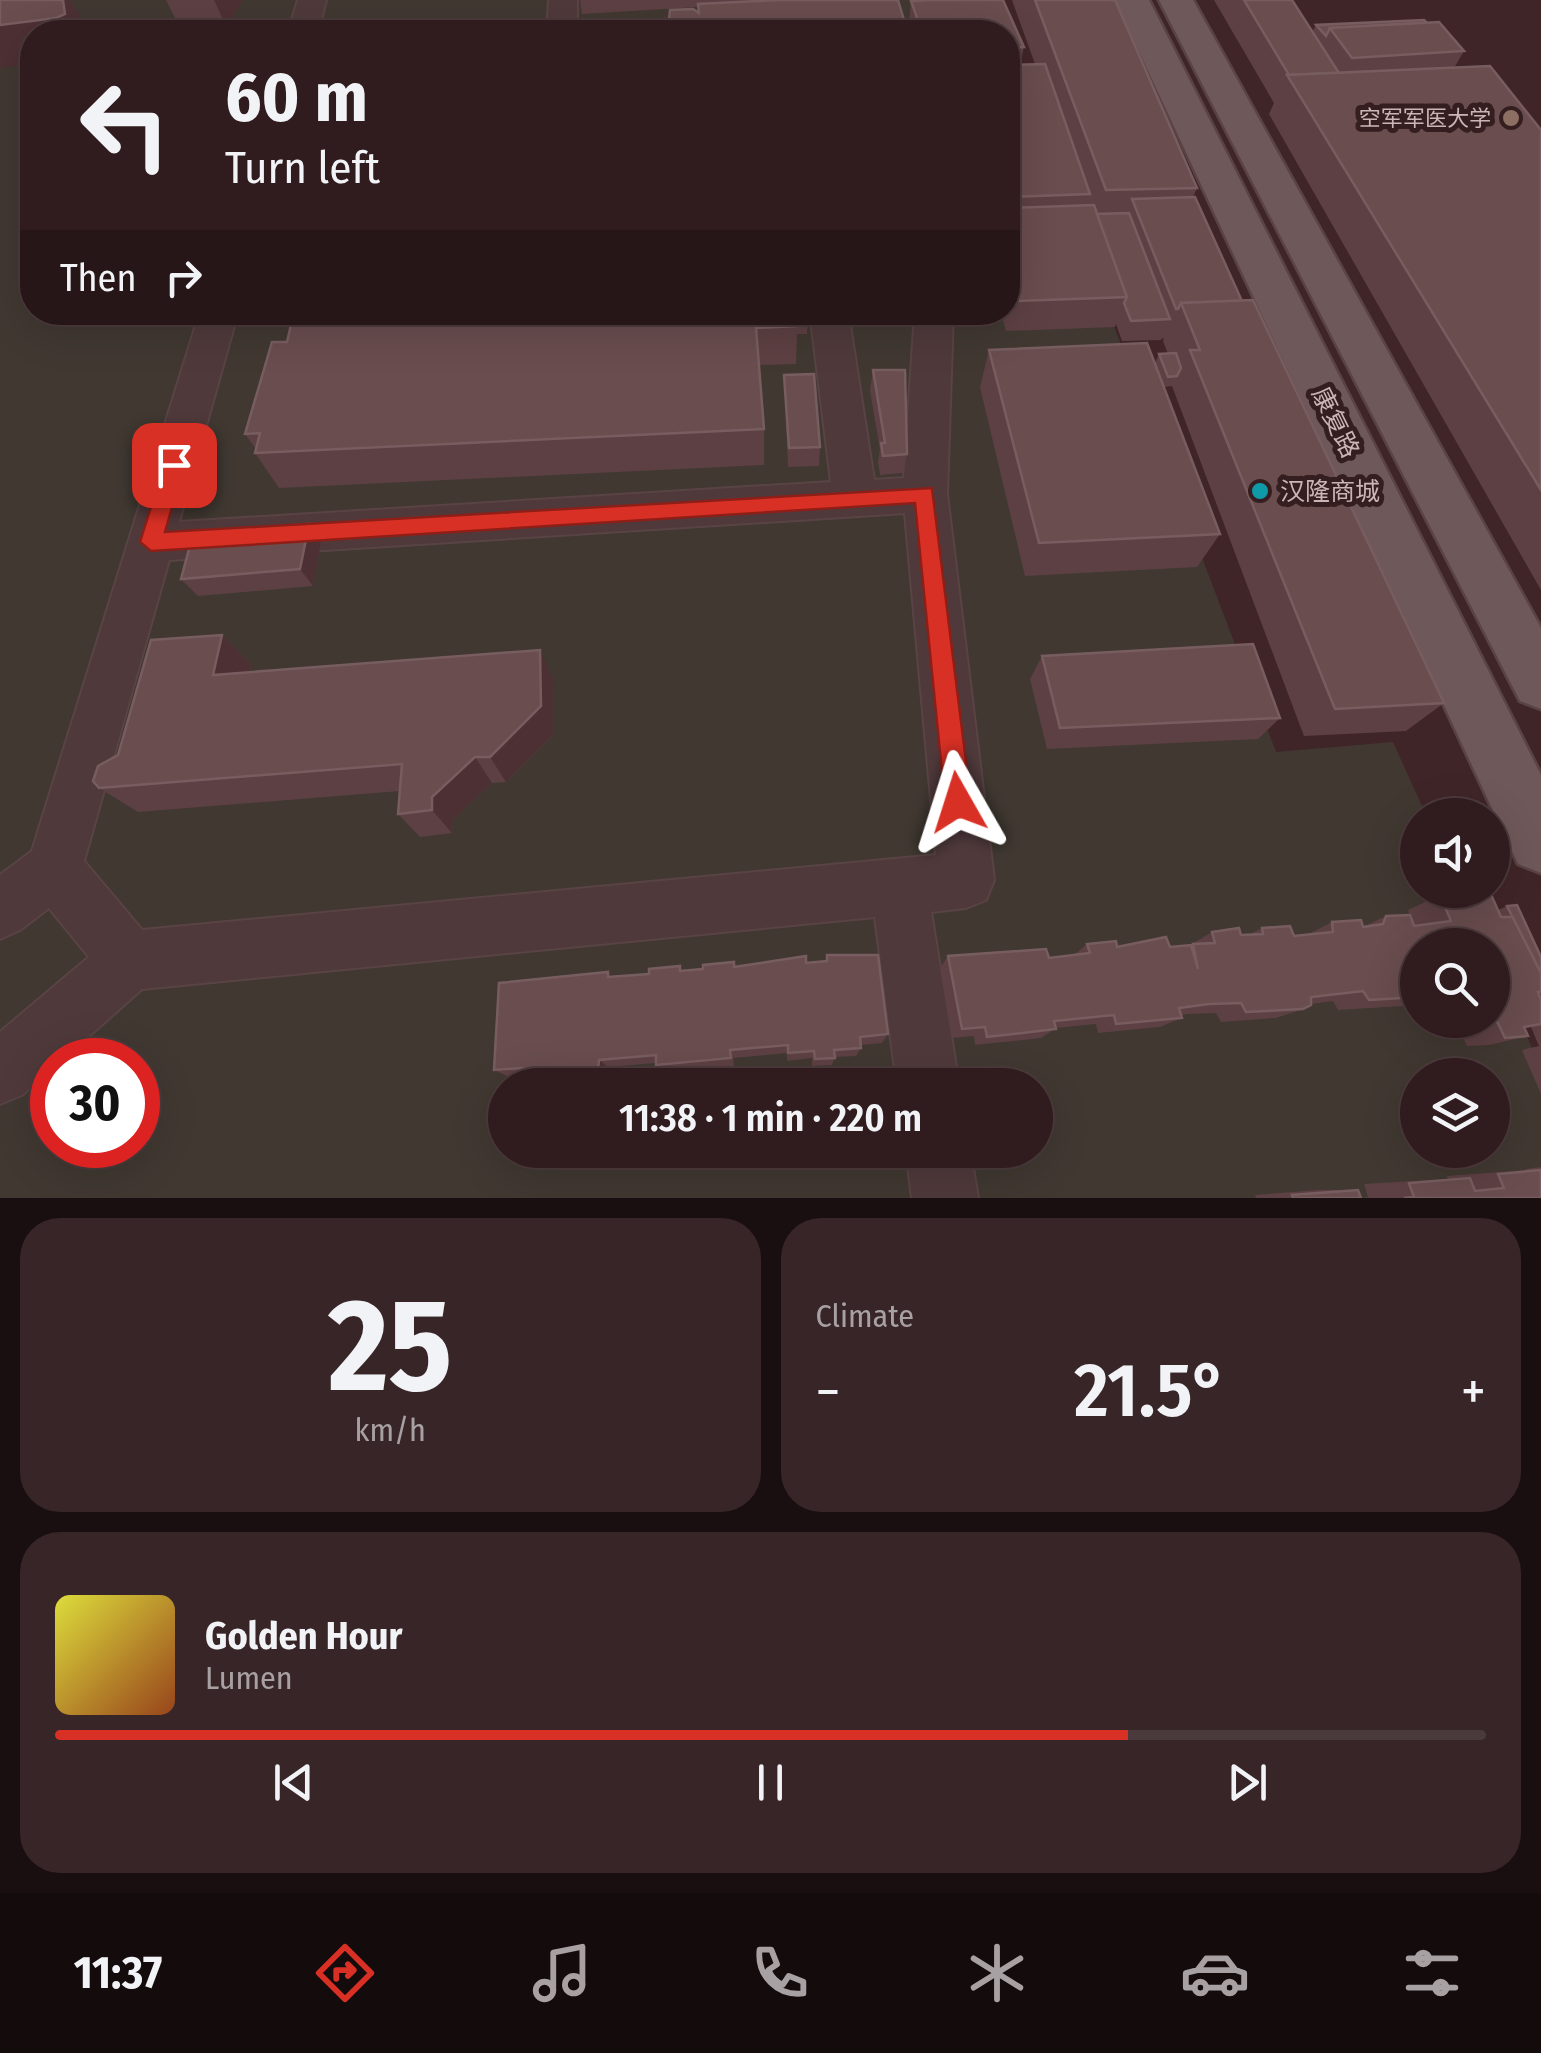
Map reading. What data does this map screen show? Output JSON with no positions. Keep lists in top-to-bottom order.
{
  "streets": {
    "main road": ["康复路"]
  },
  "places": ["空军军医大学", "汉隆商城"],
  "page": {
    "turn": ["60 m", "Turn left"],
    "then": "Then",
    "limit": "30",
    "trip": "11:38 · 1 min · 220 m",
    "tile": [
      ["25", "km/h"],
      "Climate"
    ],
    "heat": ["−", "21.5°", "+"],
    "song": ["Golden Hour", "Lumen"],
    "tabs": "11:37"
  }
}
